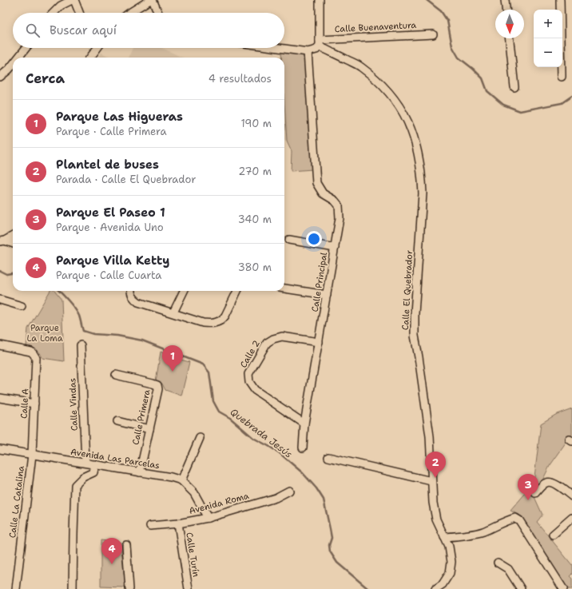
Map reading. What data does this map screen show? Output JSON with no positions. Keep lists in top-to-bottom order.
{
  "streets": {
    "street": [
      "Calle Buenaventura",
      "Calle Principal",
      "Calle El Quebrador",
      "Calle 2",
      "Calle A",
      "Calle Vindas",
      "Calle Primera",
      "Avenida Las Parcelas",
      "Calle La Catalina",
      "Avenida Roma",
      "Calle Turín"
    ]
  },
  "crossings": [
    ["Calle Buenaventura", "Calle El Quebrador"],
    ["Calle Principal", "Calle 2"],
    ["Calle A", "Avenida Las Parcelas"],
    ["Calle A", "Calle La Catalina"],
    ["Calle Vindas", "Avenida Las Parcelas"],
    ["Calle Primera", "Avenida Las Parcelas"],
    ["Avenida Las Parcelas", "Calle La Catalina"],
    ["Avenida Las Parcelas", "Avenida Roma"],
    ["Avenida Roma", "Calle Turín"]
  ],
  "water": ["Quebrada Jesús"],
  "parks": ["Parque La Loma"],
  "north": "bottom",
  "page": {
    "map_buttons": ["+", "−"],
    "search": "Buscar aquí",
    "heading": ["Cerca", "4 resultados"],
    "list": [
      {
        "mark": "1",
        "name": "Parque Las Higueras",
        "note": "Parque · Calle Primera",
        "value": "190 m"
      },
      {
        "mark": "2",
        "name": "Plantel de buses",
        "note": "Parada · Calle El Quebrador",
        "value": "270 m"
      },
      {
        "mark": "3",
        "name": "Parque El Paseo 1",
        "note": "Parque · Avenida Uno",
        "value": "340 m"
      },
      {
        "mark": "4",
        "name": "Parque Villa Ketty",
        "note": "Parque · Calle Cuarta",
        "value": "380 m"
      }
    ],
    "pins": [
      "1",
      "2",
      "3",
      "4"
    ]
  }
}
